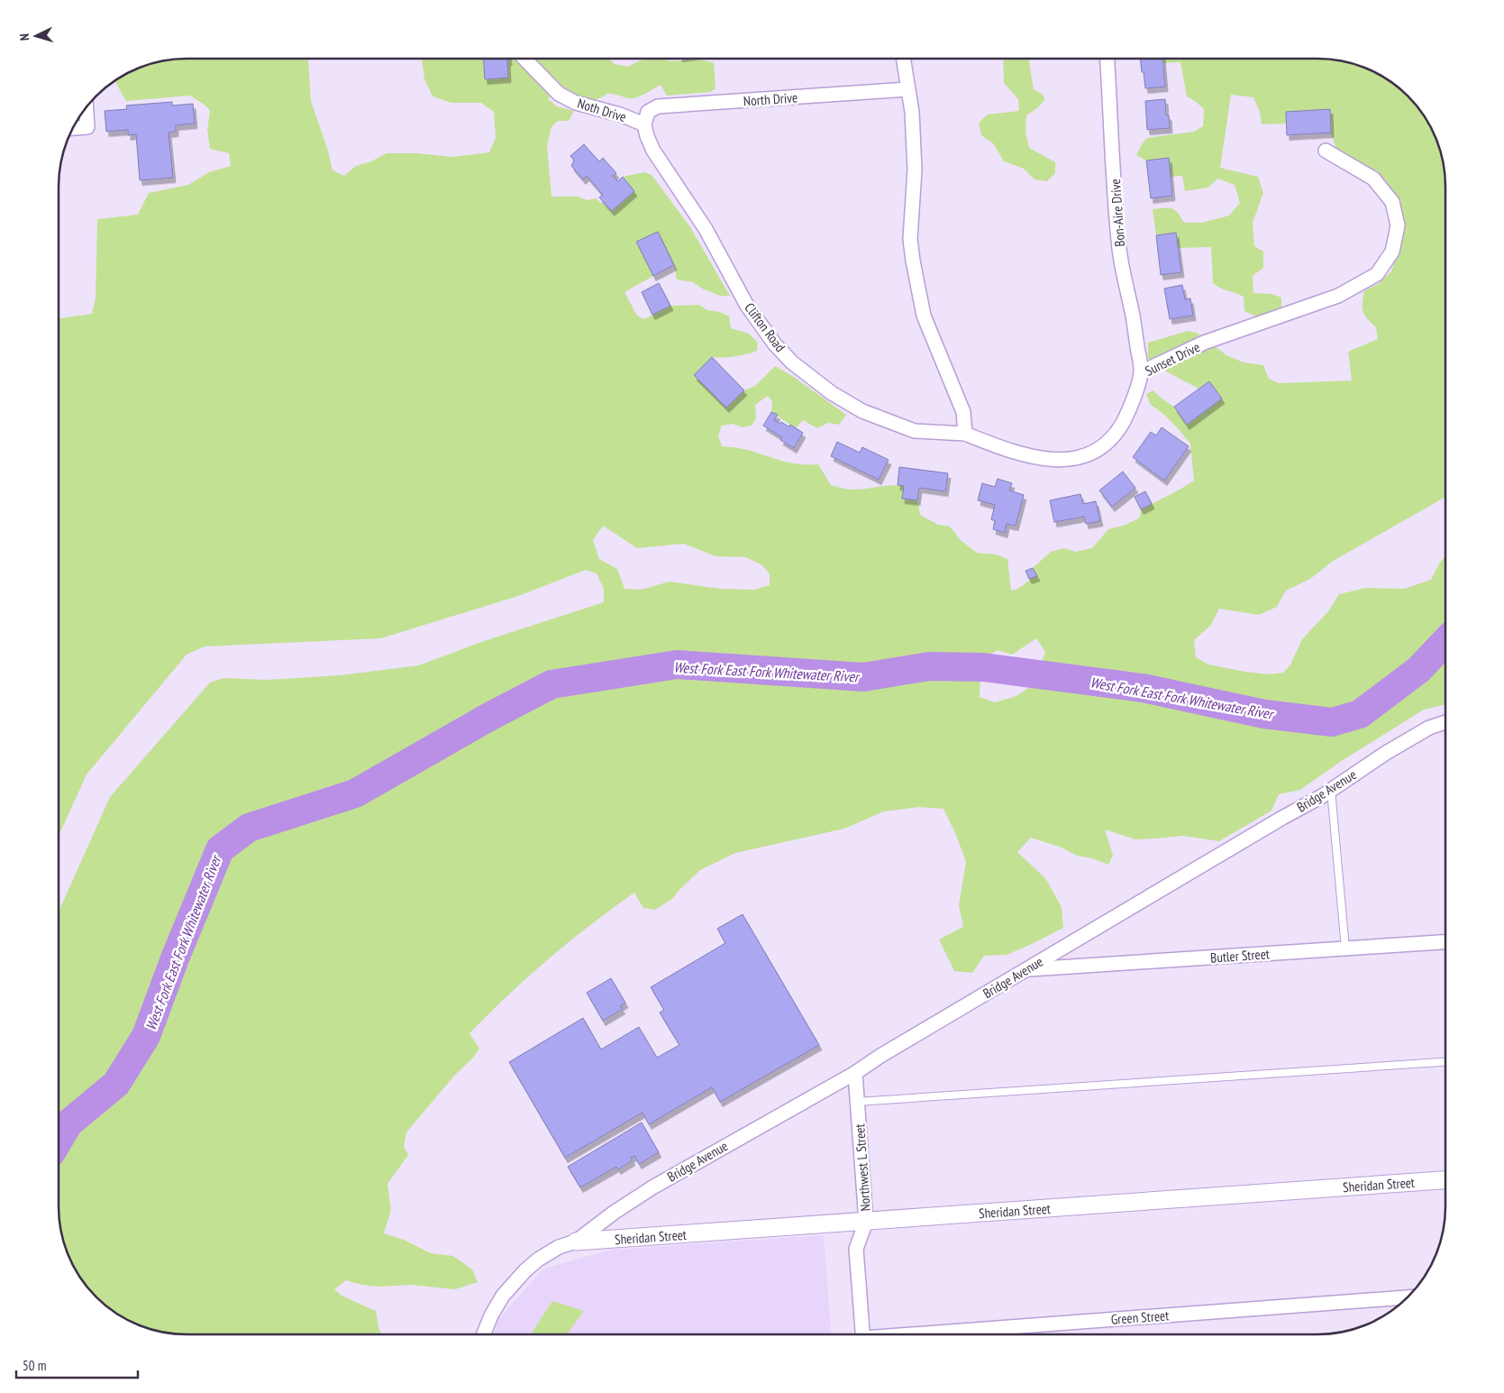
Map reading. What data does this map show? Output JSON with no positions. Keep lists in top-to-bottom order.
{
  "streets": {
    "street": [
      "North Drive",
      "Noth Drive",
      "Bon-Aire Drive",
      "Clifton Road",
      "Sunset Drive",
      "Bridge Avenue",
      "Butler Street",
      "Northwest L Street",
      "Sheridan Street",
      "Green Street"
    ]
  },
  "crossings": [
    ["North Drive", "Noth Drive"],
    ["North Drive", "Clifton Road"],
    ["Noth Drive", "Clifton Road"],
    ["Bon-Aire Drive", "Sunset Drive"],
    ["Clifton Road", "Sunset Drive"],
    ["Bridge Avenue", "Butler Street"],
    ["Bridge Avenue", "Northwest L Street"],
    ["Bridge Avenue", "Sheridan Street"],
    ["Northwest L Street", "Sheridan Street"]
  ],
  "water": ["West Fork East Fork Whitewater River"],
  "scale_bar": "50 m",
  "north": "left"
}
